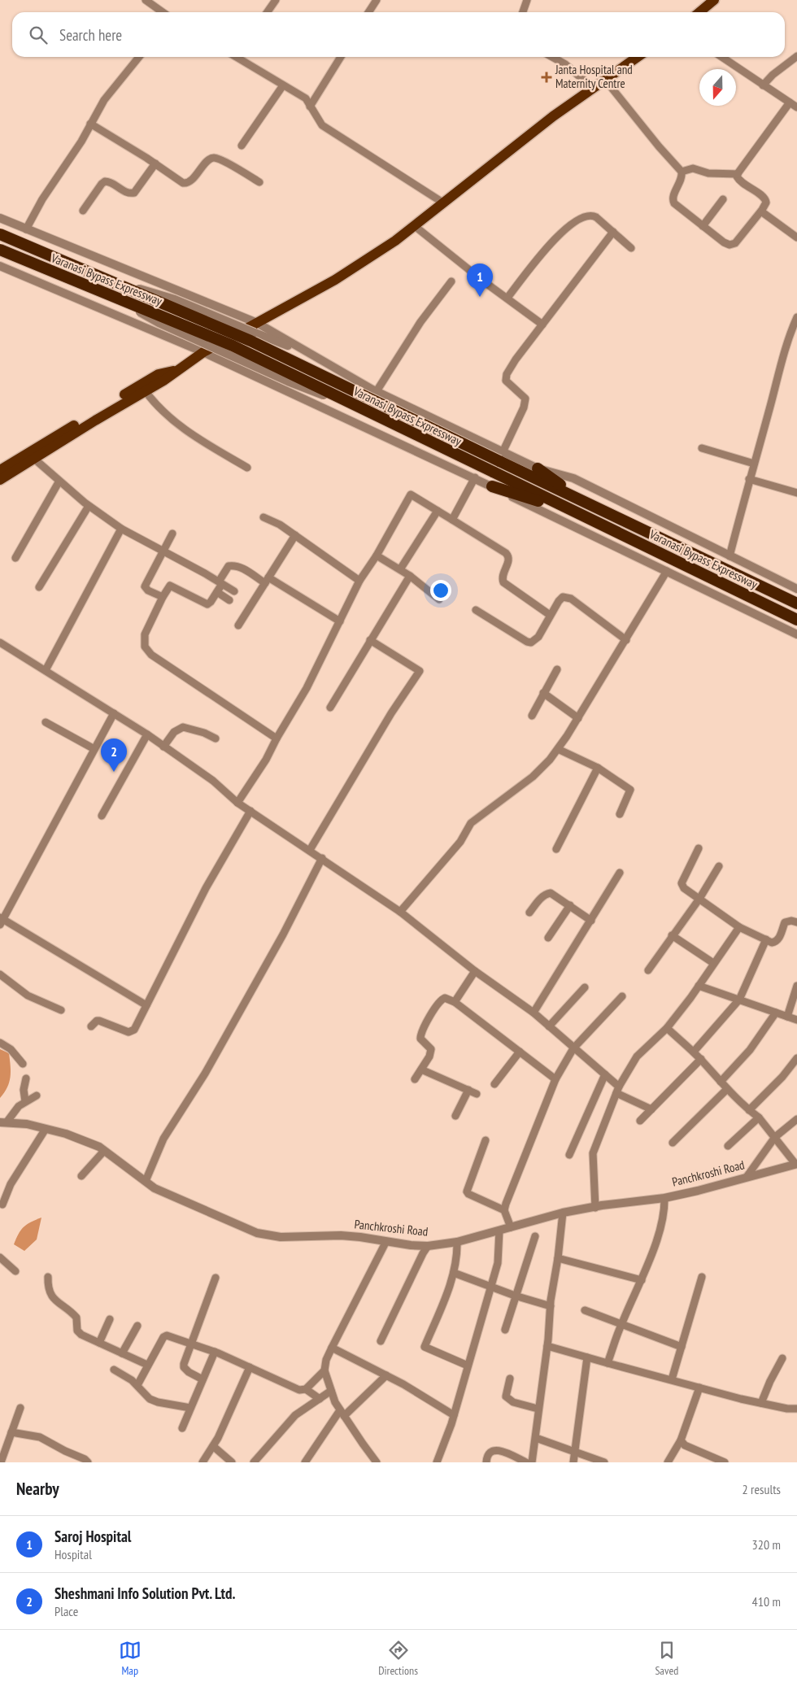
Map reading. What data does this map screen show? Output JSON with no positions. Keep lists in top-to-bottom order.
{
  "streets": {
    "highway": ["Varanasi Bypass Expressway"],
    "street": ["Panchkroshi Road"]
  },
  "places": {
    "health": ["Janta Hospital and Maternity Centre"]
  },
  "north": "bottom",
  "page": {
    "search": "Search here",
    "pins": ["1", "2"],
    "heading": ["Nearby", "2 results"],
    "list": [
      {
        "mark": "1",
        "name": "Saroj Hospital",
        "note": "Hospital",
        "value": "320 m"
      },
      {
        "mark": "2",
        "name": "Sheshmani Info Solution Pvt. Ltd.",
        "note": "Place",
        "value": "410 m"
      }
    ],
    "nav": ["Map", "Directions", "Saved"]
  }
}
